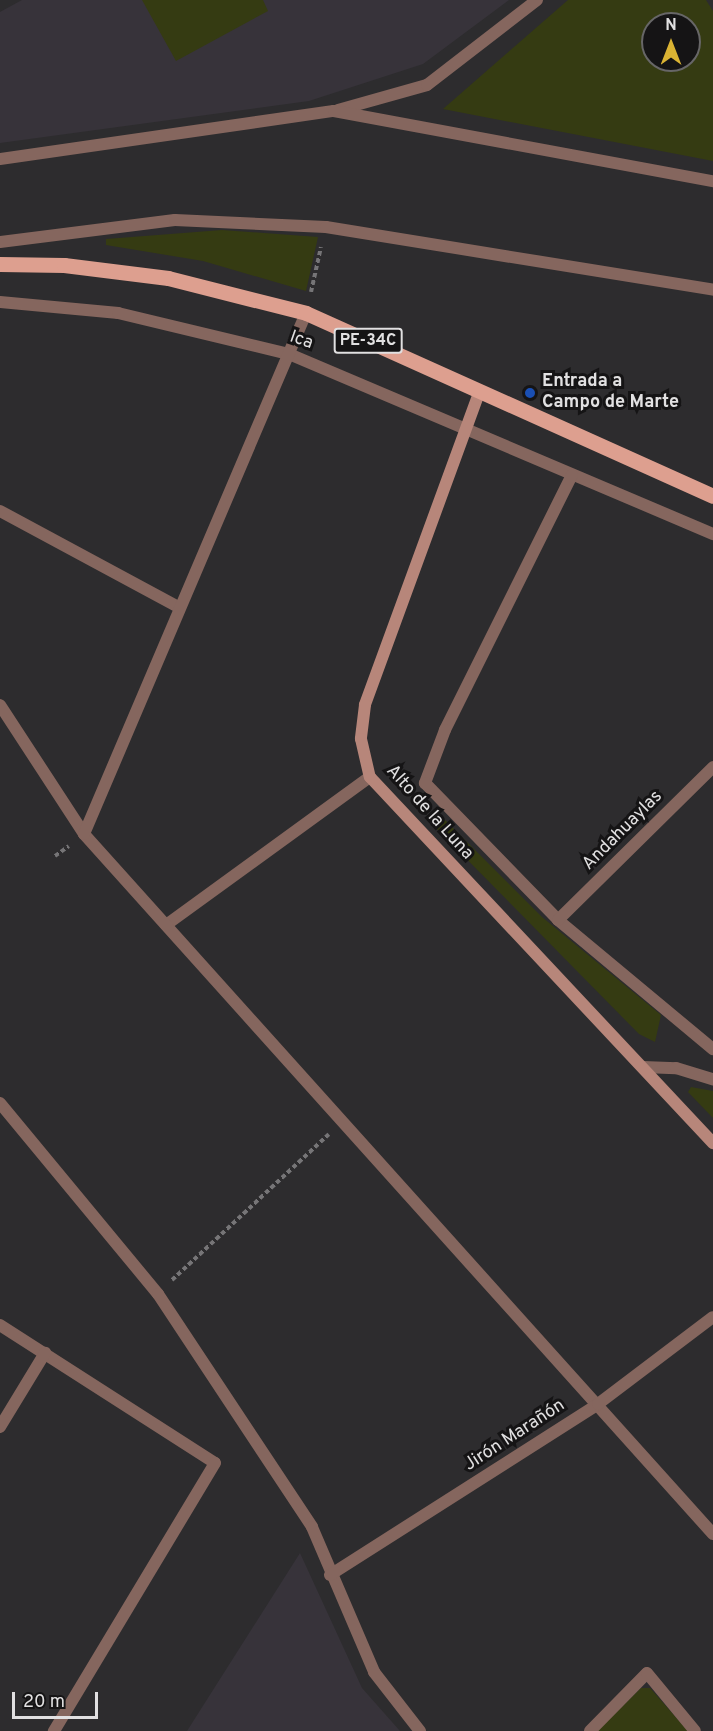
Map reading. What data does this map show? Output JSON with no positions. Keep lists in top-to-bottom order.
{
  "streets": {
    "main road": ["PE-34C", "Alto de la Luna"],
    "street": ["Ica", "Andahuaylas", "Jirón Marañón"]
  },
  "crossings": [
    ["Ica", "Alto de la Luna"],
    ["PE-34C", "Alto de la Luna"]
  ],
  "places": ["Entrada a Campo de Marte"],
  "scale_bar": "20 m",
  "north": "top"
}
